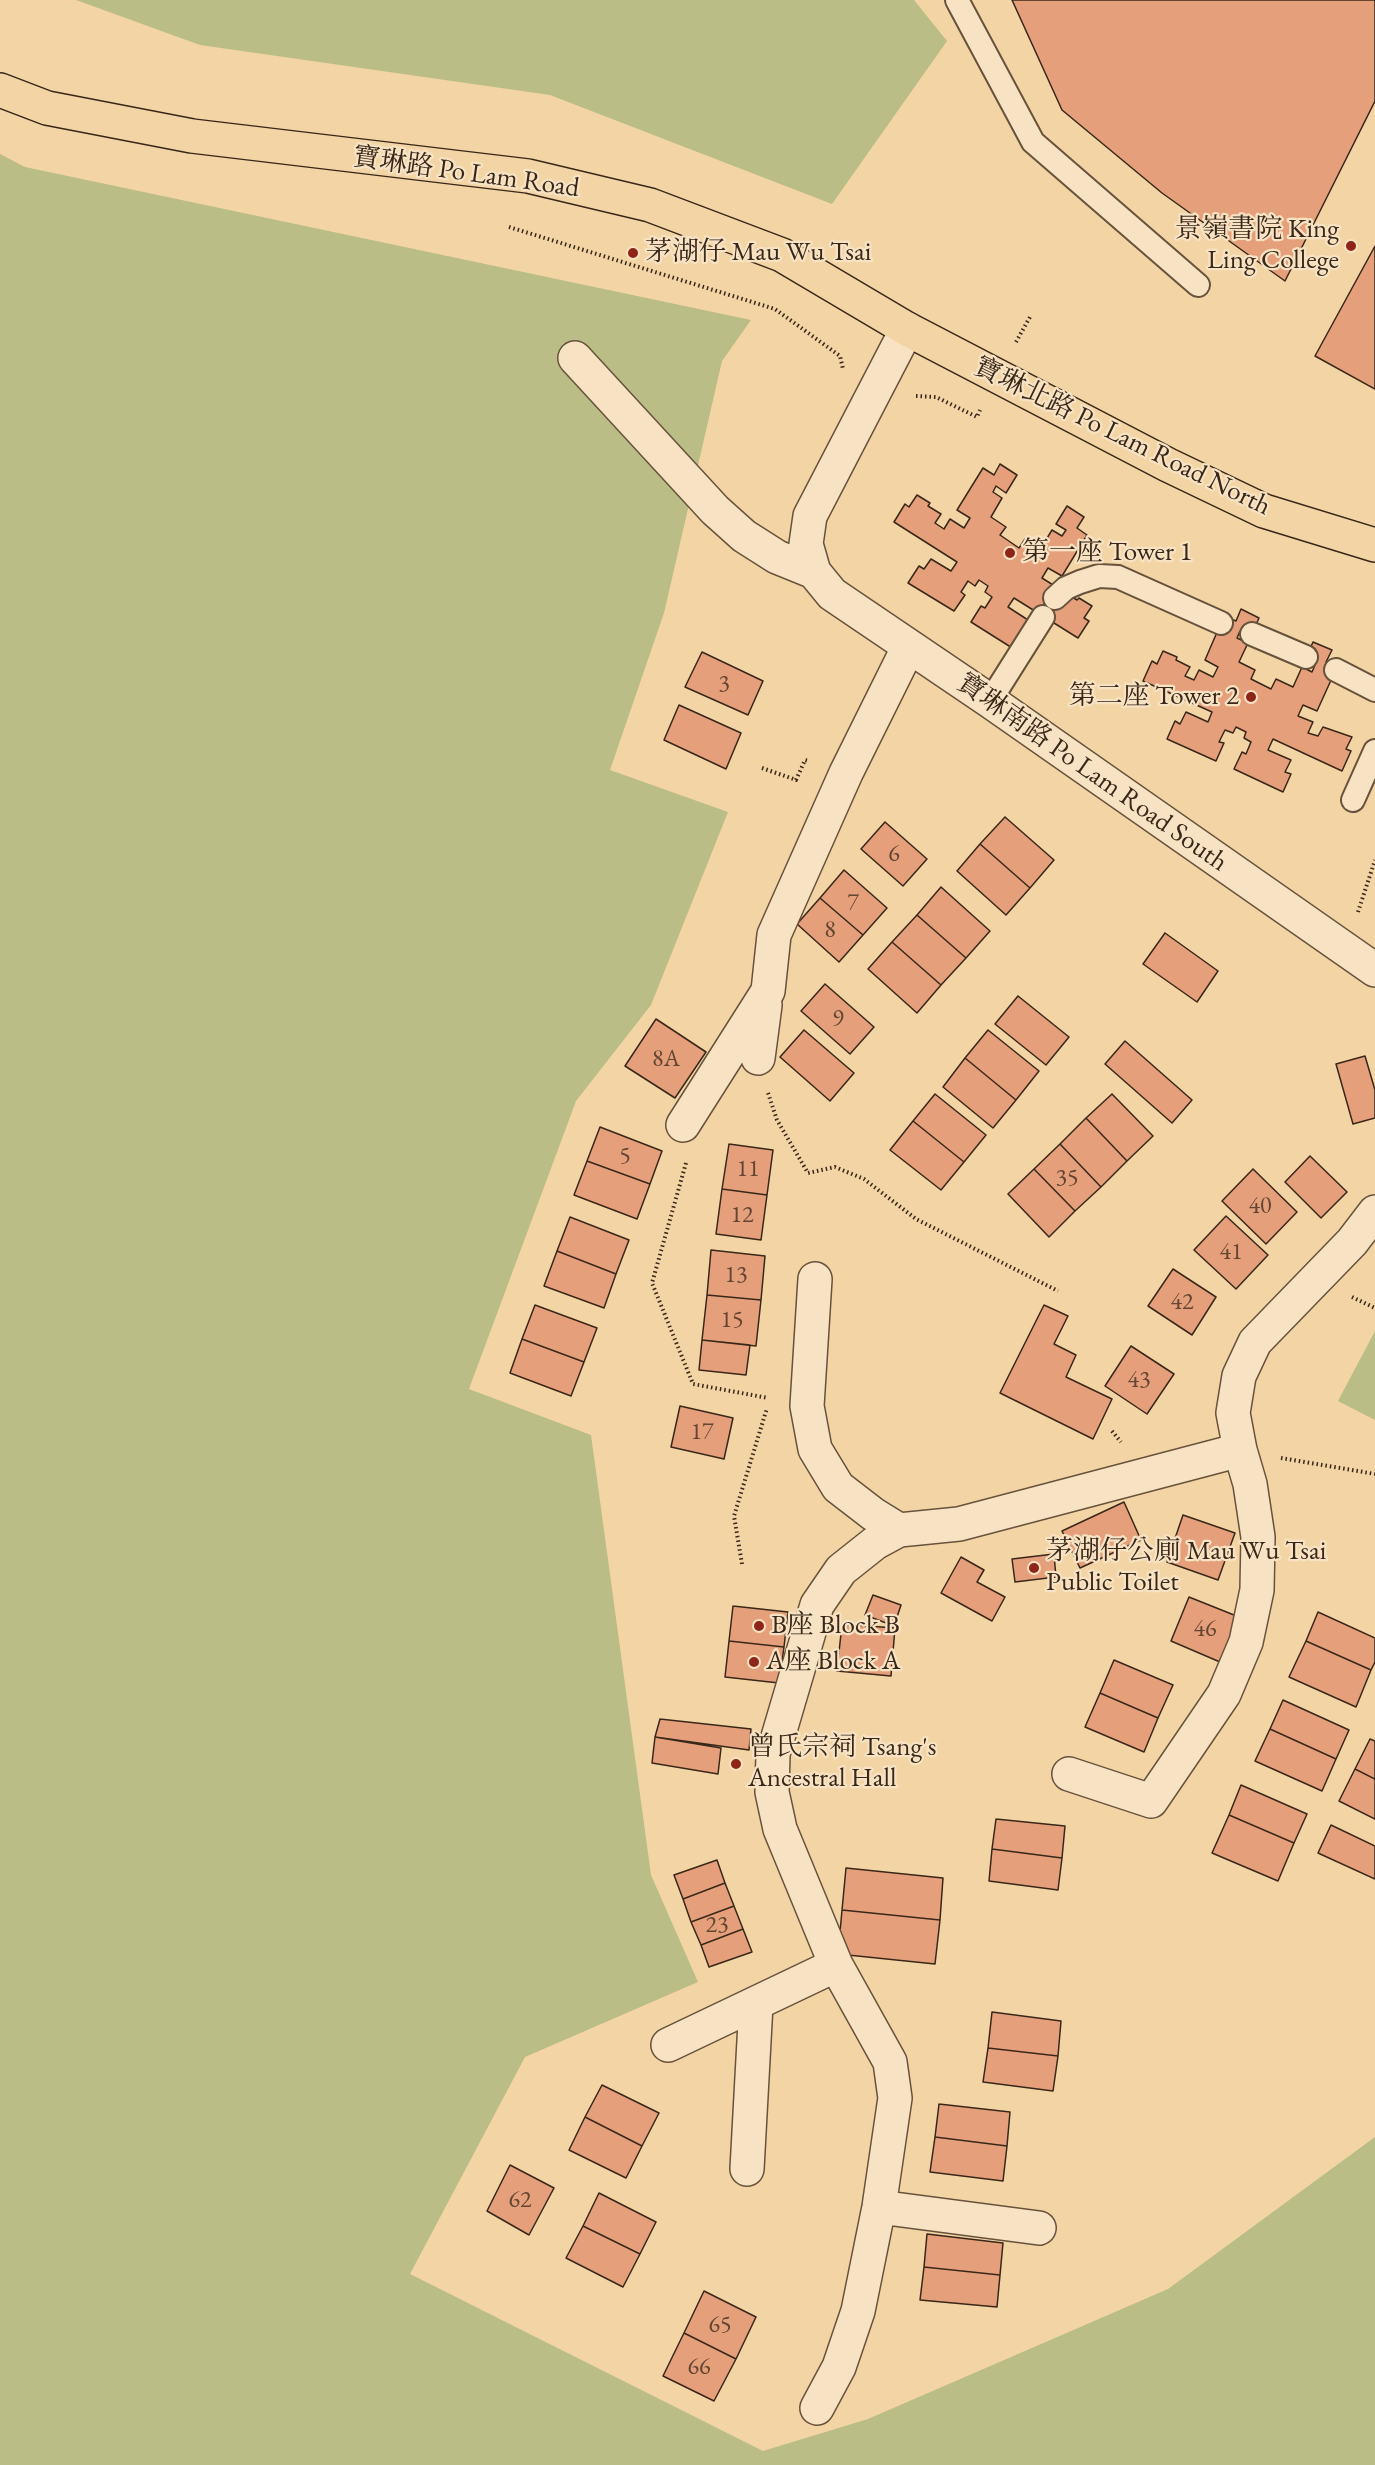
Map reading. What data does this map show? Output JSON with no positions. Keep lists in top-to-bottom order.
{
  "streets": {
    "main road": ["寶琳路 Po Lam Road", "寶琳北路 Po Lam Road North"],
    "street": ["寶琳南路 Po Lam Road South"]
  },
  "crossings": [
    ["寶琳路 Po Lam Road", "寶琳北路 Po Lam Road North"],
    ["寶琳路 Po Lam Road", "寶琳南路 Po Lam Road South"],
    ["寶琳北路 Po Lam Road North", "寶琳南路 Po Lam Road South"]
  ],
  "places": [
    "景嶺書院 King Ling College",
    "茅湖仔 Mau Wu Tsai",
    "第一座 Tower 1",
    "第二座 Tower 2",
    "茅湖仔公廁 Mau Wu Tsai Public Toilet",
    "B座 Block B",
    "A座 Block A",
    "曾氏宗祠 Tsang's Ancestral Hall"
  ],
  "house_numbers": [
    "3",
    "6",
    "7",
    "8",
    "9",
    "8A",
    "5",
    "11",
    "35",
    "40",
    "12",
    "41",
    "13",
    "42",
    "15",
    "43",
    "17",
    "46",
    "23",
    "62",
    "65",
    "66"
  ]
}
